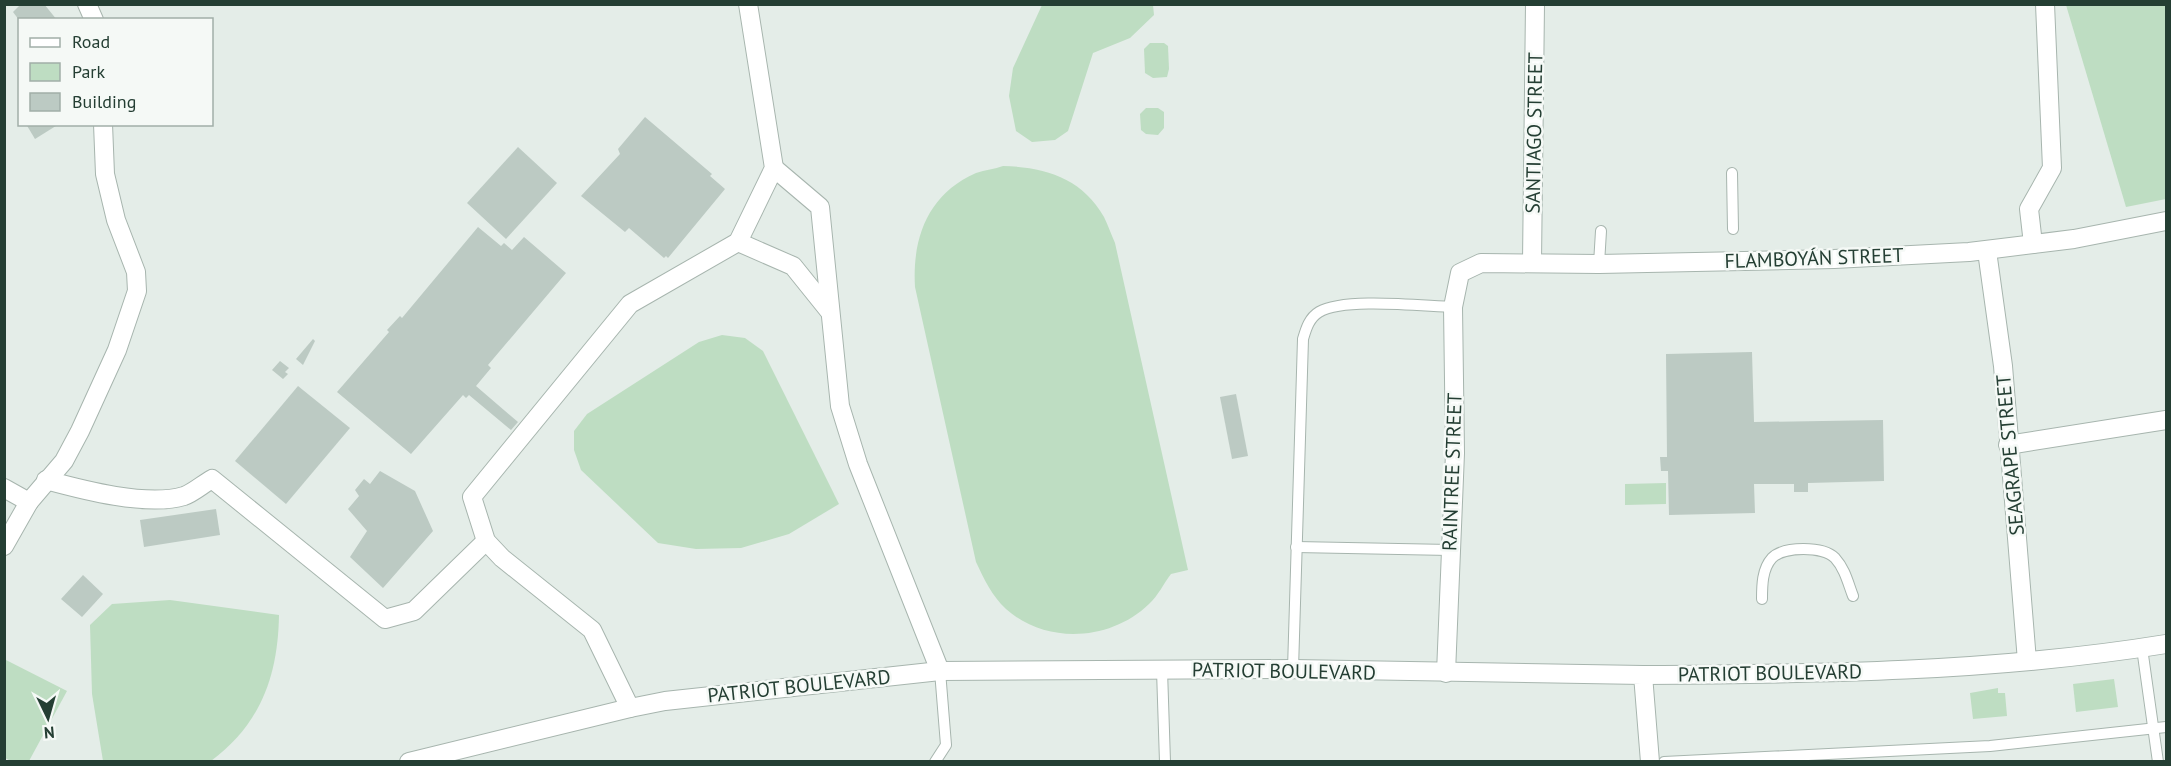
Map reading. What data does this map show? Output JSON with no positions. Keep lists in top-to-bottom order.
{
  "streets": {
    "street": [
      "SANTIAGO STREET",
      "FLAMBOYÁN STREET",
      "SEAGRAPE STREET",
      "RAINTREE STREET",
      "PATRIOT BOULEVARD"
    ]
  },
  "crossings": [
    ["SANTIAGO STREET", "FLAMBOYÁN STREET"],
    ["FLAMBOYÁN STREET", "SEAGRAPE STREET"],
    ["FLAMBOYÁN STREET", "RAINTREE STREET"],
    ["SEAGRAPE STREET", "PATRIOT BOULEVARD"],
    ["RAINTREE STREET", "PATRIOT BOULEVARD"]
  ],
  "legend": ["Road", "Park", "Building"],
  "north": "bottom"
}
